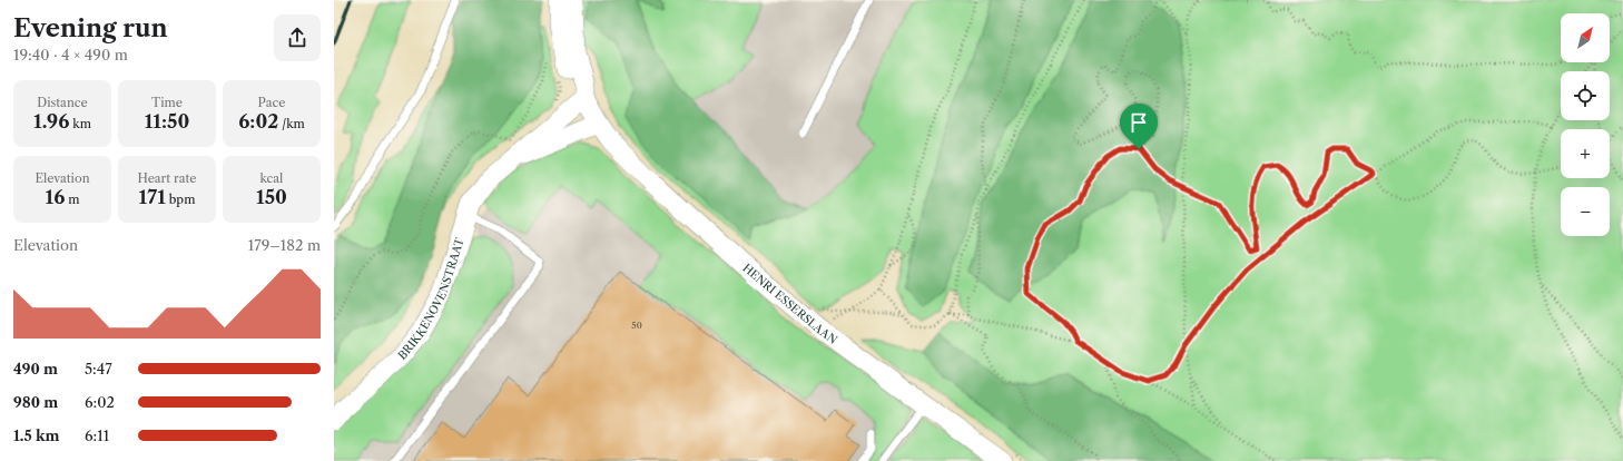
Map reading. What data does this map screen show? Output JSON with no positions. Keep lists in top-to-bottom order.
{
  "streets": {
    "street": ["BRIKKENOVENSTRAAT", "HENRI ESSERSLAAN"]
  },
  "crossings": [
    ["BRIKKENOVENSTRAAT", "HENRI ESSERSLAAN"]
  ],
  "house_numbers": ["50"],
  "north": "top right",
  "page": {
    "heading": ["Evening run", "19:40 · 4 × 490 m"],
    "map_buttons": ["+", "−"],
    "stats": [
      ["Distance", "1.96 km"],
      ["Time", "11:50"],
      ["Pace", "6:02 /km"],
      ["Elevation", "16 m"],
      ["Heart rate", "171 bpm"],
      ["kcal", "150"]
    ],
    "chart": ["Elevation", "179–182 m"],
    "list": [
      {
        "name": "490 m",
        "note": "5:47"
      },
      {
        "name": "980 m",
        "note": "6:02"
      },
      {
        "name": "1.5 km",
        "note": "6:11"
      }
    ]
  }
}
